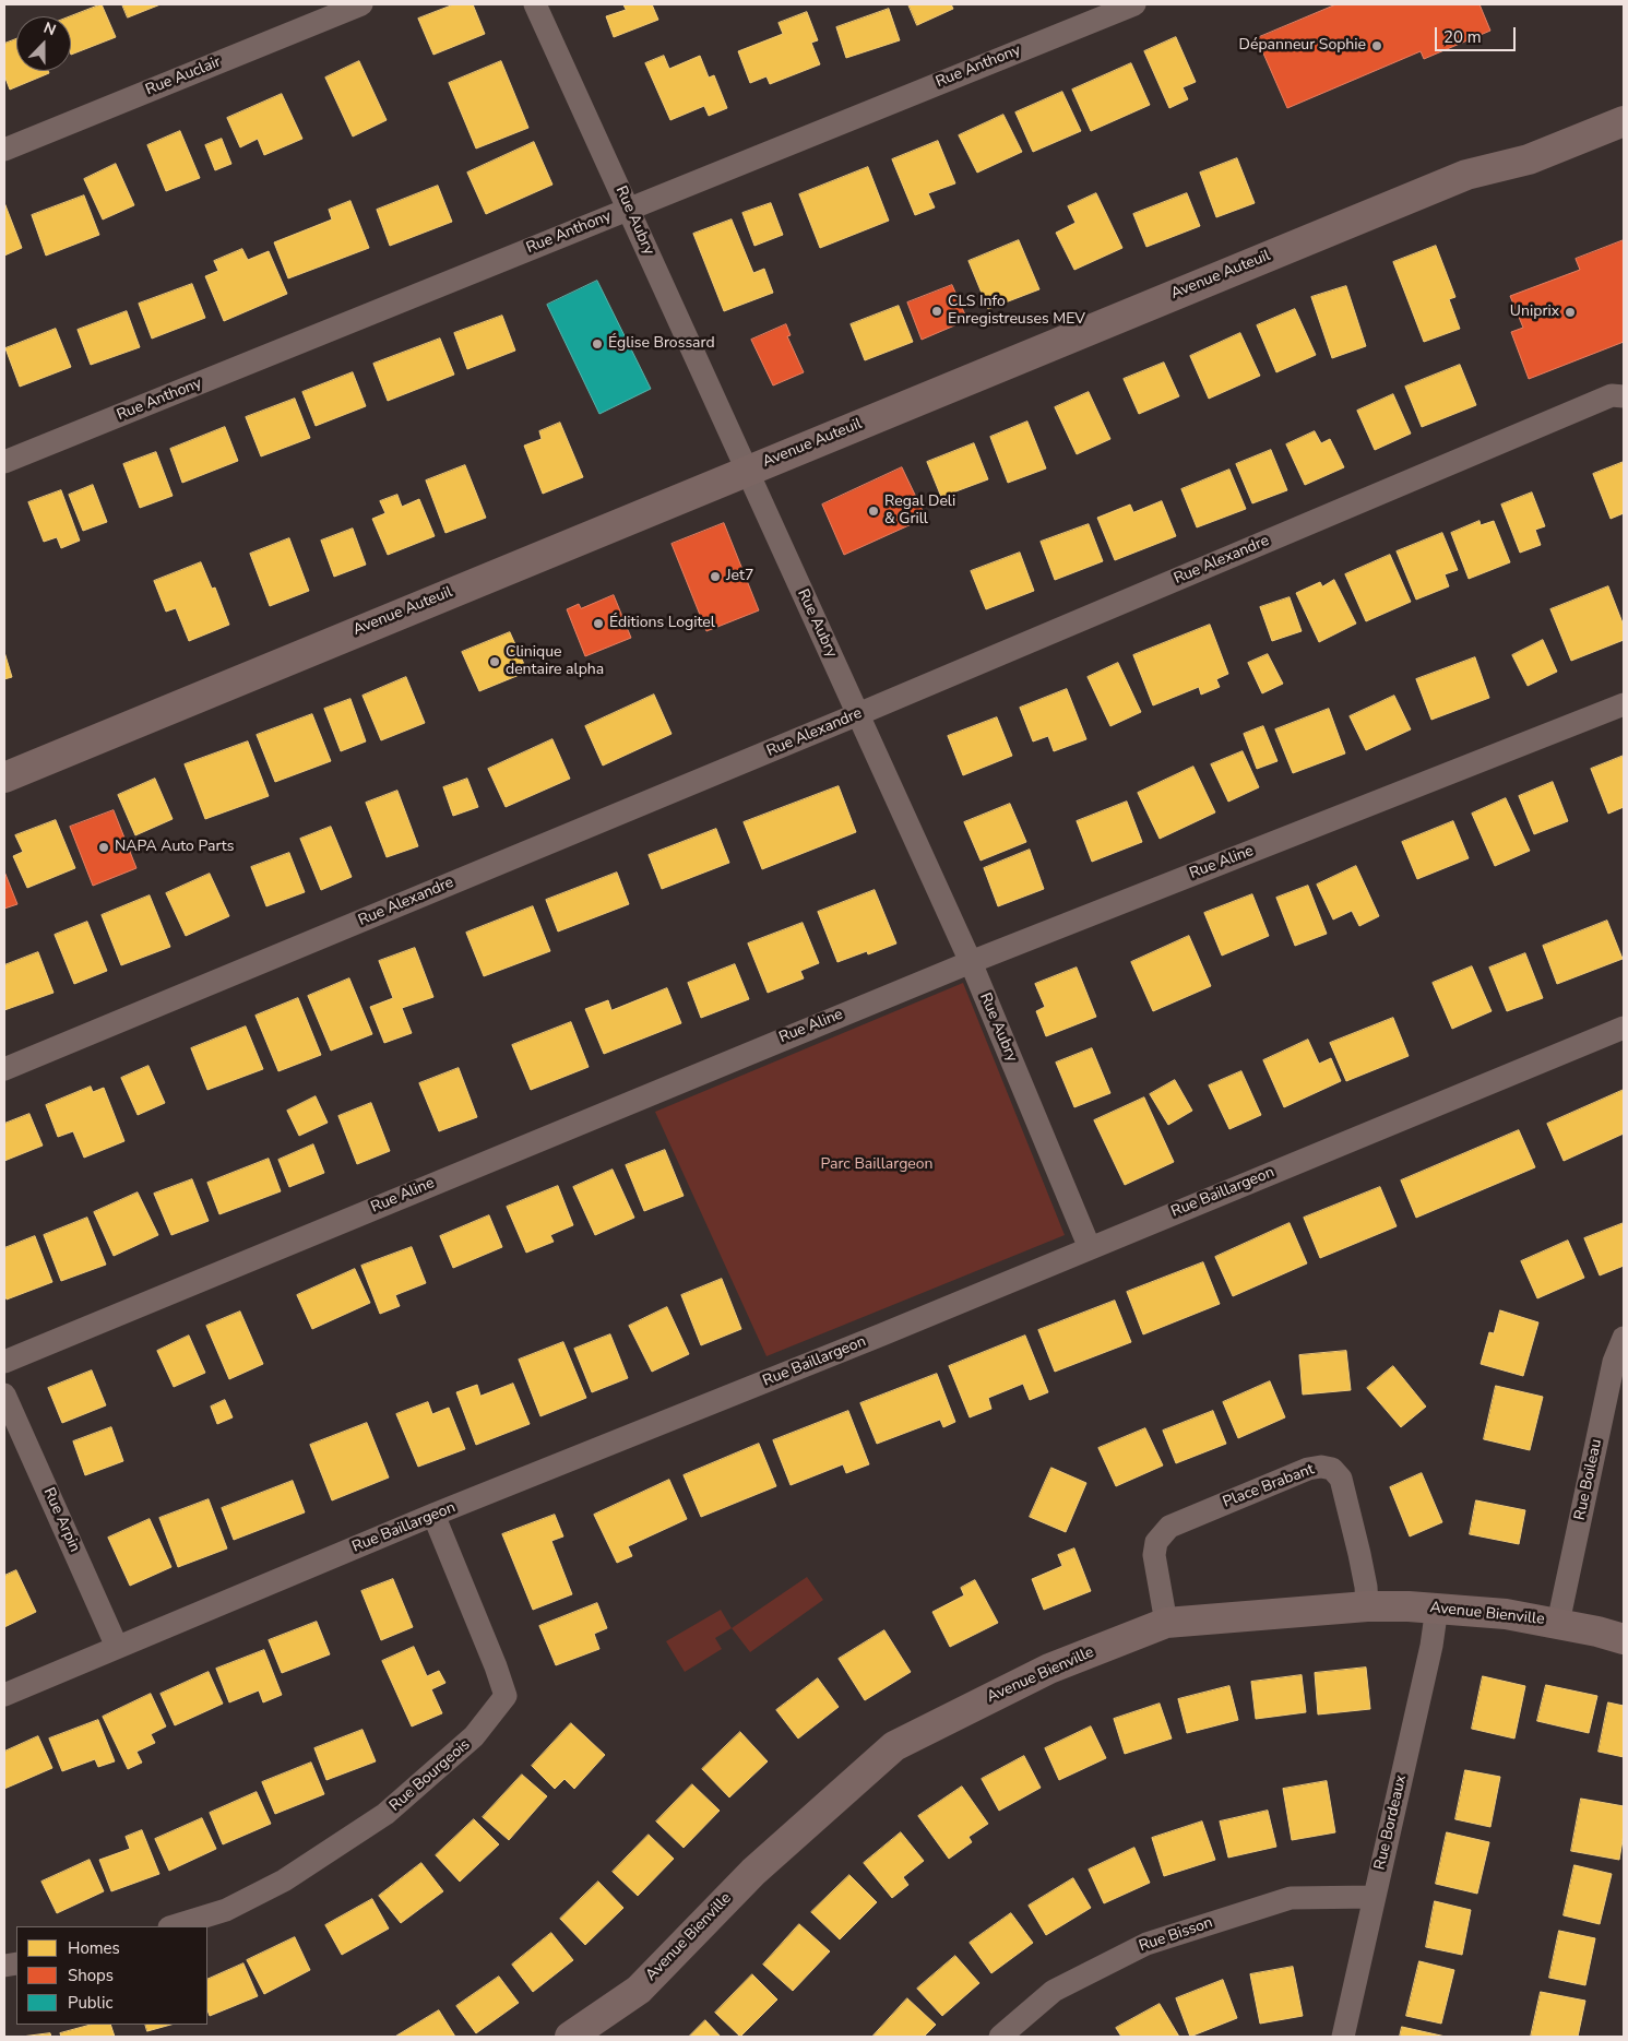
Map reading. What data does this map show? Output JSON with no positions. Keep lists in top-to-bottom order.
{
  "streets": {
    "street": [
      "Rue Anthony",
      "Rue Auclair",
      "Rue Aubry",
      "Avenue Auteuil",
      "Rue Alexandre",
      "Rue Aline",
      "Rue Baillargeon",
      "Rue Boileau",
      "Place Brabant",
      "Rue Arpin",
      "Avenue Bienville",
      "Rue Bourgeois",
      "Rue Bordeaux",
      "Rue Bisson"
    ]
  },
  "crossings": [
    ["Rue Anthony", "Rue Aubry"],
    ["Rue Aubry", "Avenue Auteuil"],
    ["Rue Aubry", "Rue Alexandre"],
    ["Rue Aubry", "Rue Aline"],
    ["Rue Aubry", "Rue Baillargeon"],
    ["Rue Baillargeon", "Rue Arpin"],
    ["Rue Baillargeon", "Rue Bourgeois"],
    ["Rue Boileau", "Avenue Bienville"],
    ["Place Brabant", "Avenue Bienville"],
    ["Avenue Bienville", "Rue Bordeaux"],
    ["Rue Bordeaux", "Rue Bisson"]
  ],
  "parks": ["Parc Baillargeon"],
  "places": [
    "Dépanneur Sophie",
    "CLS Info Enregistreuses MEV",
    "Uniprix",
    "Église Brossard",
    "Regal Deli & Grill",
    "Jet7",
    "Éditions Logitel",
    "Clinique dentaire alpha",
    "NAPA Auto Parts"
  ],
  "legend": ["Homes", "Shops", "Public"],
  "scale_bar": "20 m",
  "north": "top"
}
